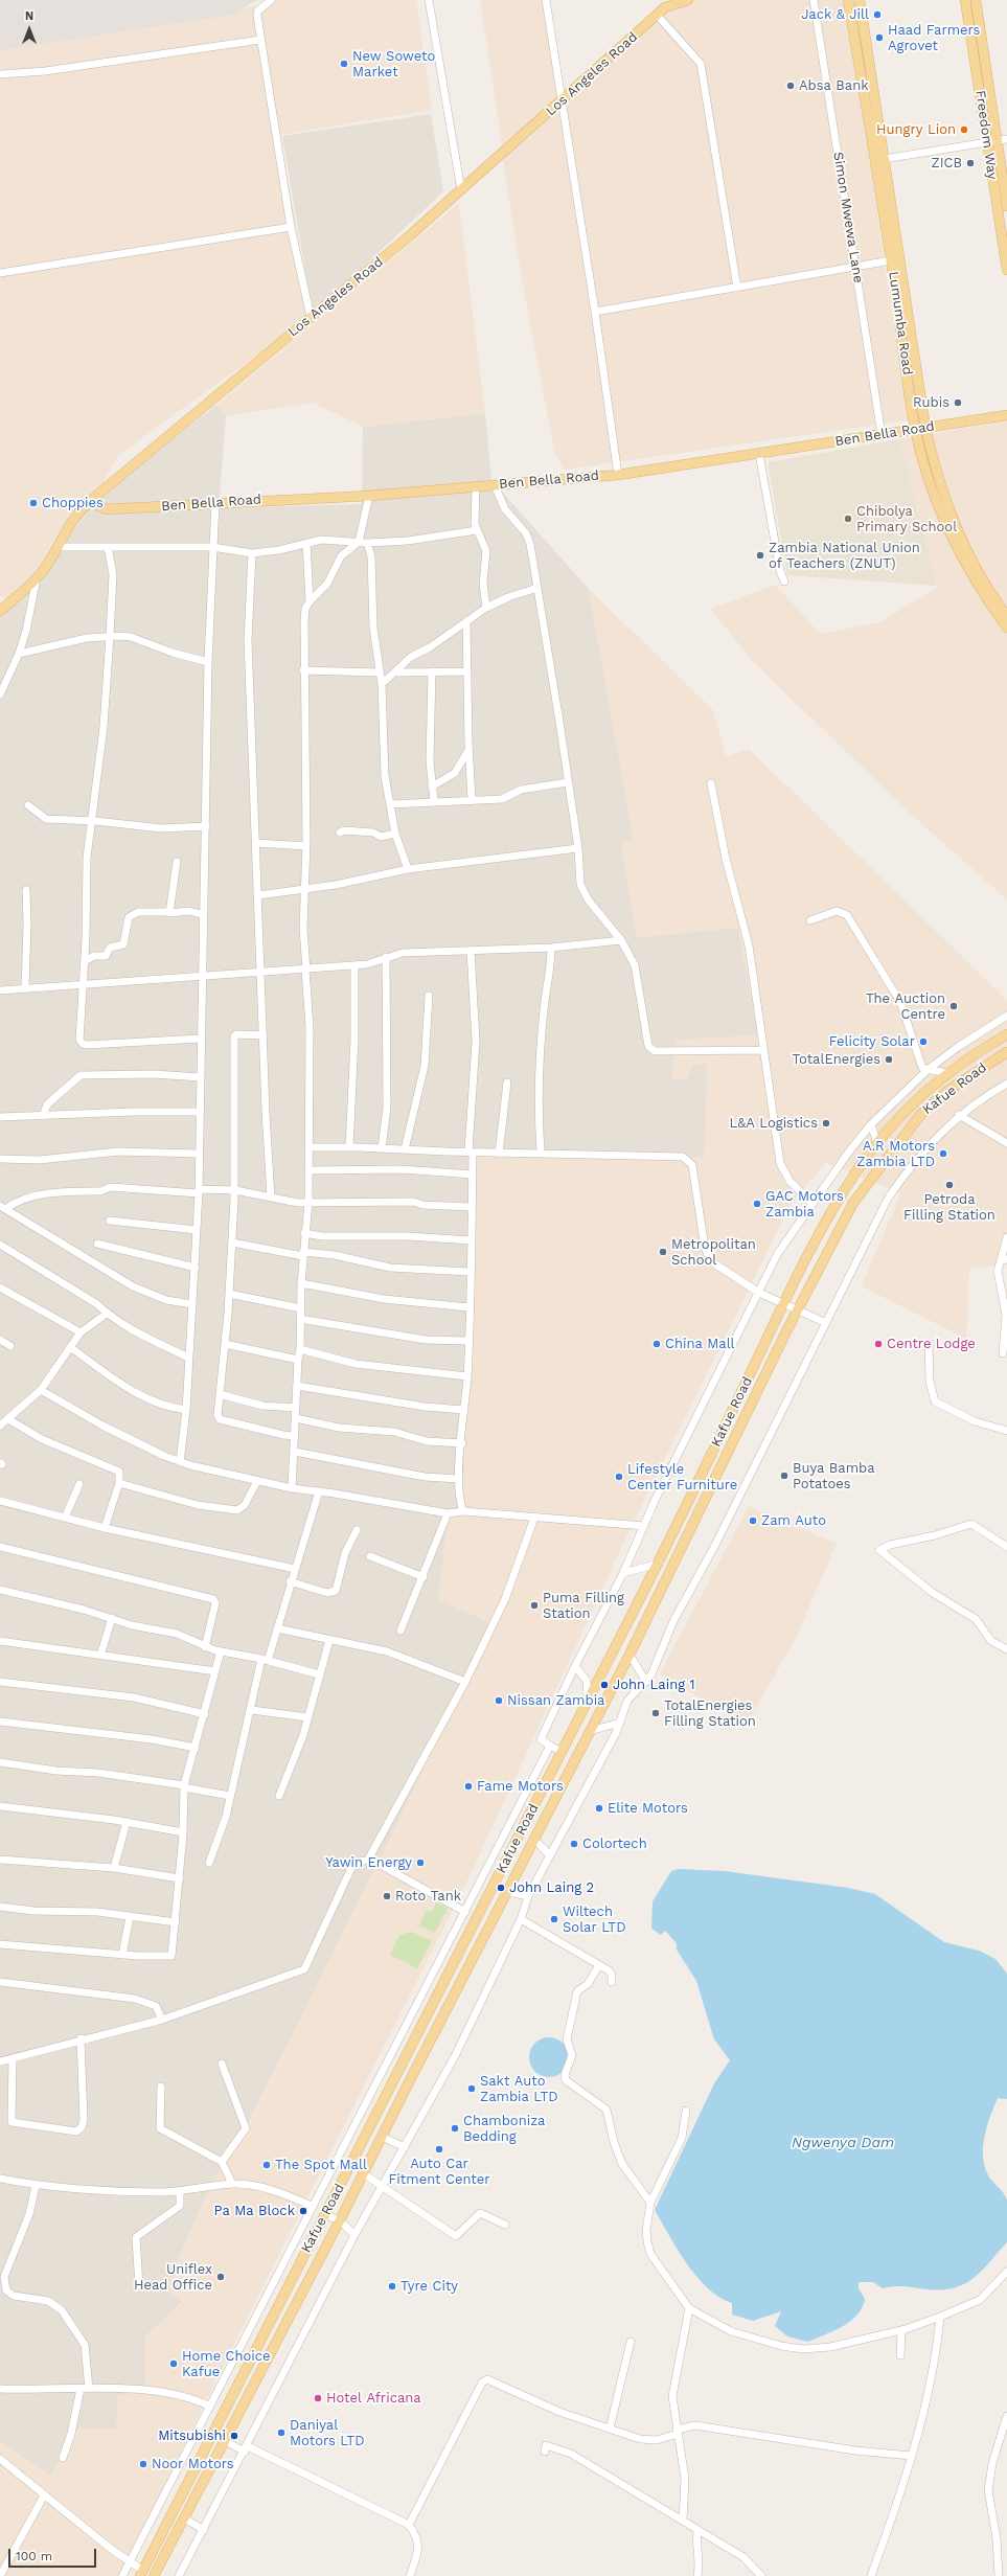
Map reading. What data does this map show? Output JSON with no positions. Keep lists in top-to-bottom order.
{
  "streets": {
    "main road": [
      "Los Angeles Road",
      "Freedom Way",
      "Lumumba Road",
      "Ben Bella Road",
      "Kafue Road"
    ],
    "street": ["Simon Mwewa Lane"]
  },
  "crossings": [
    ["Los Angeles Road", "Ben Bella Road"],
    ["Simon Mwewa Lane", "Ben Bella Road"],
    ["Lumumba Road", "Ben Bella Road"]
  ],
  "water": ["Ngwenya Dam"],
  "places": [
    "Jack & Jill",
    "Haad Farmers Agrovet",
    "New Soweto Market",
    "Absa Bank",
    "Hungry Lion",
    "ZICB",
    "Rubis",
    "Choppies",
    "Chibolya Primary School",
    "Zambia National Union of Teachers (ZNUT)",
    "The Auction Centre",
    "Felicity Solar",
    "TotalEnergies",
    "L&A Logistics",
    "A.R Motors Zambia LTD",
    "Petroda Filling Station",
    "GAC Motors Zambia",
    "Metropolitan School",
    "China Mall",
    "Centre Lodge",
    "Buya Bamba Potatoes",
    "Lifestyle Center Furniture",
    "Zam Auto",
    "Puma Filling Station",
    "John Laing 1",
    "Nissan Zambia",
    "TotalEnergies Filling Station",
    "Fame Motors",
    "Elite Motors",
    "Colortech",
    "Yawin Energy",
    "John Laing 2",
    "Roto Tank",
    "Wiltech Solar LTD",
    "Sakt Auto Zambia LTD",
    "Chamboniza Bedding",
    "Auto Car Fitment Center",
    "The Spot Mall",
    "Pa Ma Block",
    "Uniflex Head Office",
    "Tyre City",
    "Home Choice Kafue",
    "Hotel Africana",
    "Daniyal Motors LTD",
    "Mitsubishi",
    "Noor Motors"
  ],
  "scale_bar": "100 m",
  "north": "top"
}
